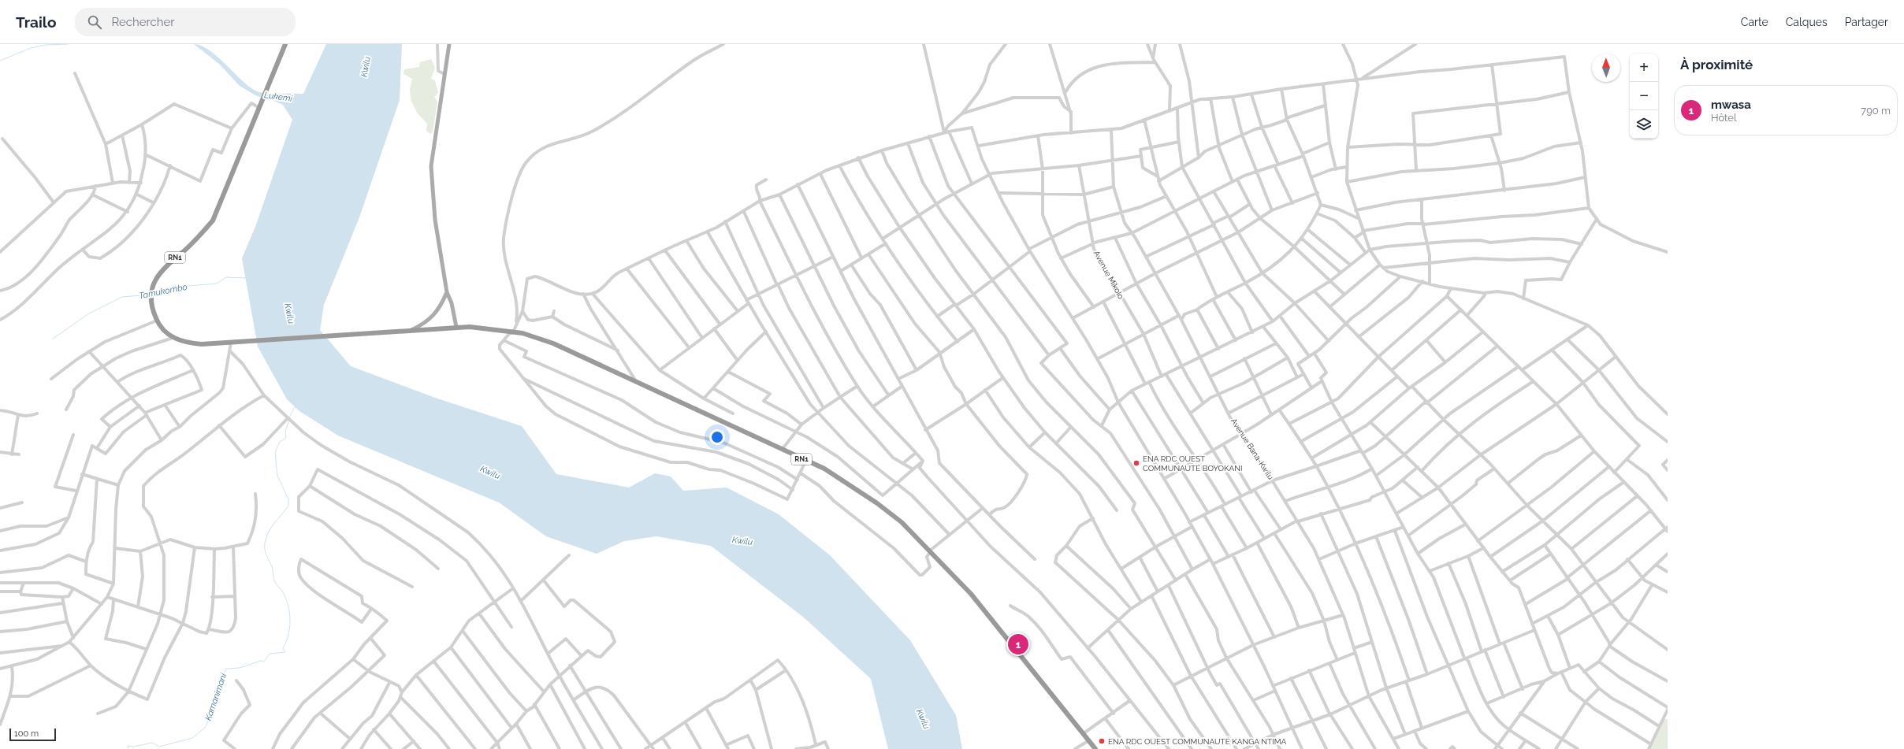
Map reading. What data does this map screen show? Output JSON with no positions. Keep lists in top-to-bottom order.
{
  "streets": {
    "highway": ["RN1"],
    "street": ["Avenue Mikolo", "Avenue Bana-Kwilu"]
  },
  "water": [
    "Kwilu",
    "Lukemi",
    "Tamukombo",
    "Kamanimani"
  ],
  "places": ["ENA RDC OUEST COMMUNAUTÉ BOYOKANI", "ENA RDC OUEST COMMUNAUTÉ KANGA NTIMA"],
  "scale_bar": "100 m",
  "north": "top",
  "page": {
    "header": "Trailo",
    "search": "Rechercher",
    "nav": ["Carte", "Calques", "Partager"],
    "heading": "À proximité",
    "map_buttons": ["+", "−"],
    "list": [
      {
        "mark": "1",
        "name": "mwasa",
        "note": "Hôtel",
        "value": "790 m"
      }
    ],
    "pins": "1",
    "scale": "100 m"
  }
}
